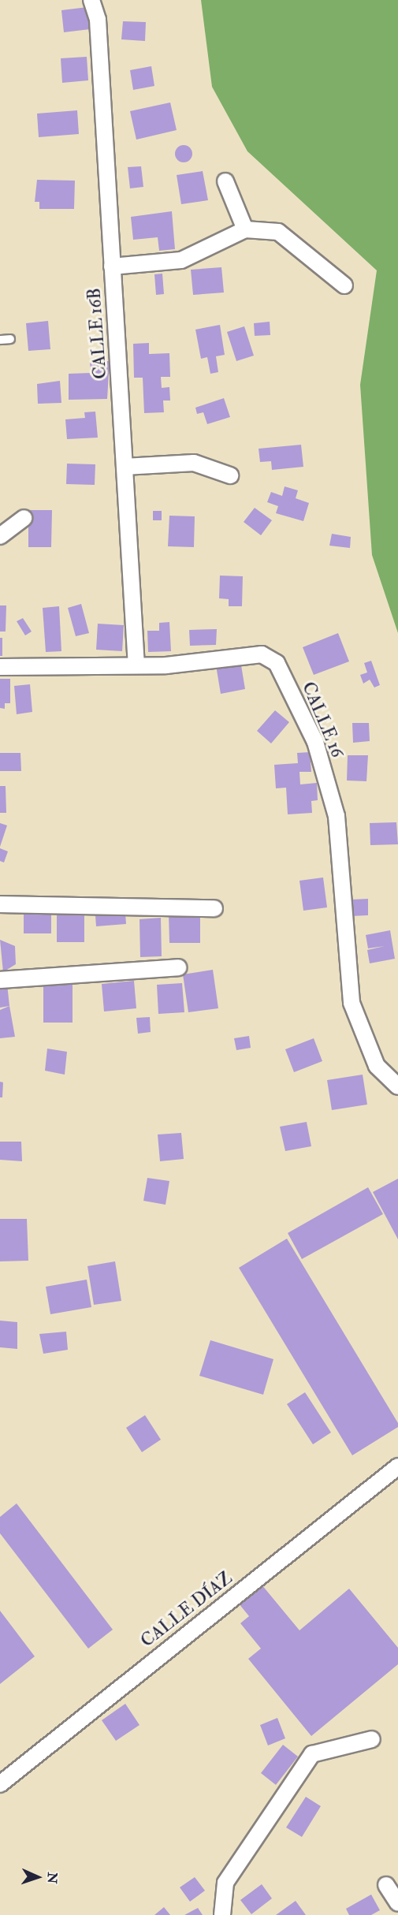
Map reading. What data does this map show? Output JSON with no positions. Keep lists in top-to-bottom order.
{
  "streets": {
    "street": ["CALLE 16B", "CALLE 16", "CALLE DÍAZ"]
  },
  "crossings": [
    ["CALLE 16B", "CALLE 16"]
  ],
  "north": "right"
}
